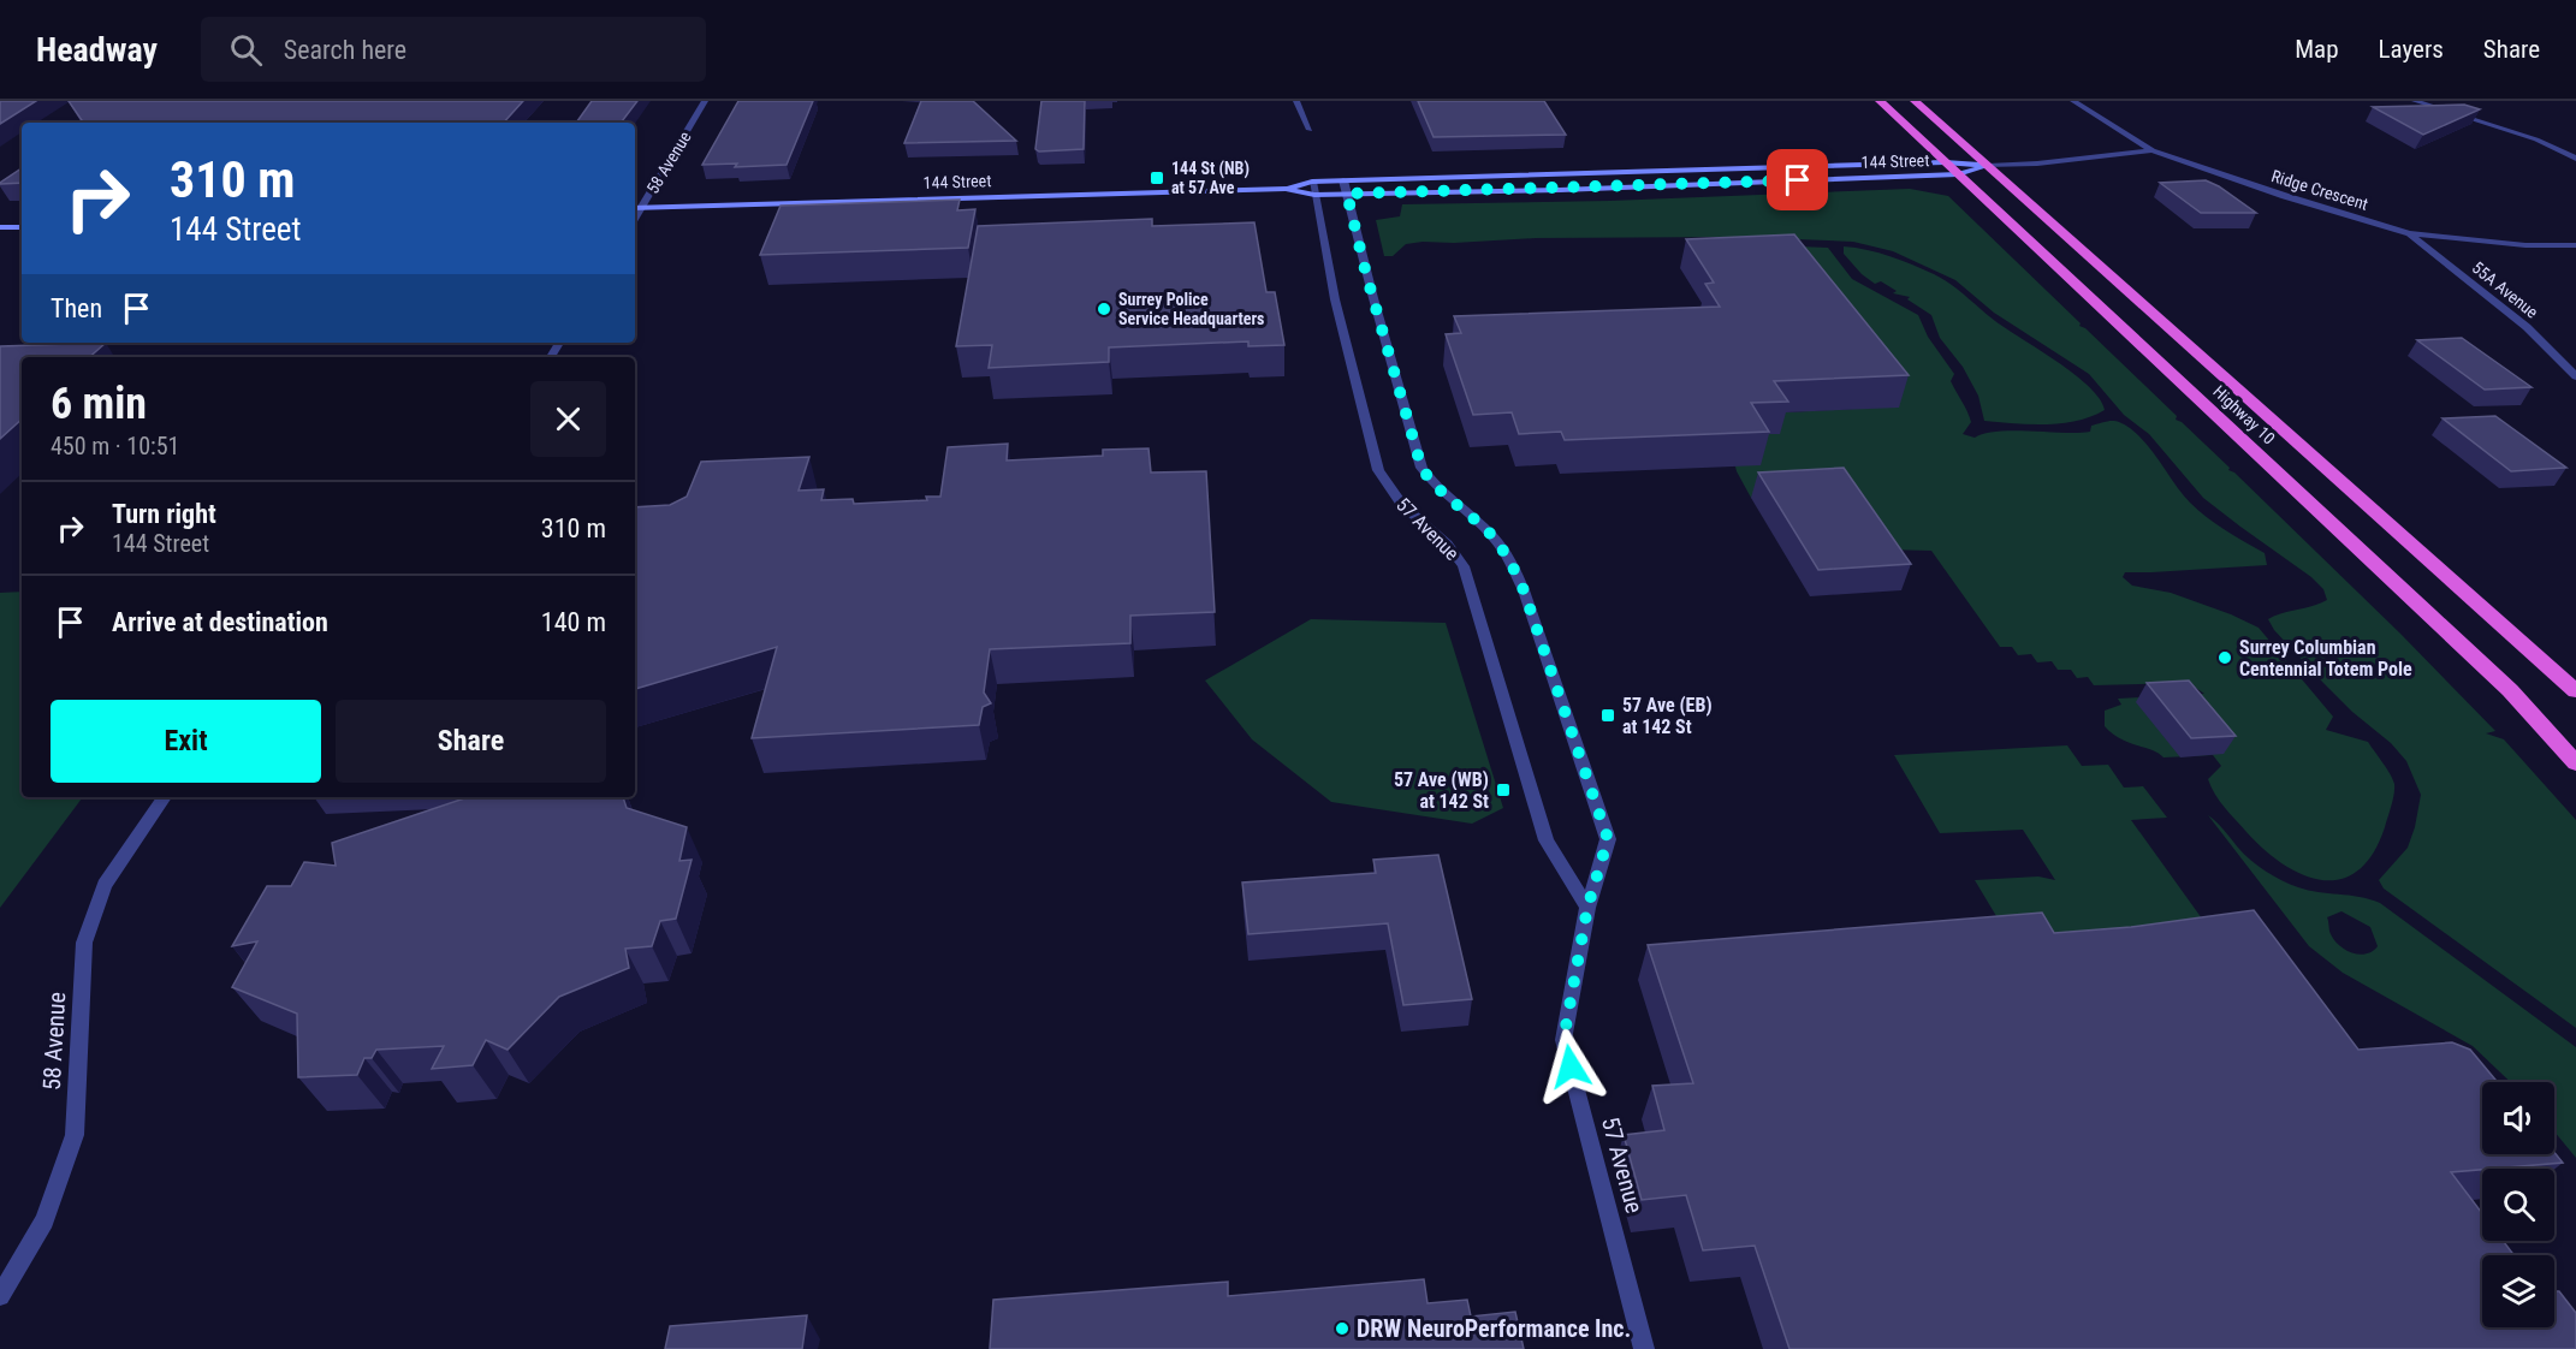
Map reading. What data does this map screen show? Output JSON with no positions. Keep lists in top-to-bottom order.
{
  "streets": {
    "highway": ["Highway 10"],
    "main road": ["144 Street"],
    "street": [
      "58 Avenue",
      "Ridge Crescent",
      "55A Avenue",
      "57 Avenue"
    ]
  },
  "crossings": [
    ["144 Street", "58 Avenue"],
    ["144 Street", "Ridge Crescent"],
    ["144 Street", "Highway 10"],
    ["144 Street", "57 Avenue"],
    ["Ridge Crescent", "55A Avenue"]
  ],
  "places": {
    "transit": ["144 St (NB) at 57 Ave", "57 Ave (EB) at 142 St", "57 Ave (WB) at 142 St"],
    "other": ["Surrey Police Service Headquarters", "Surrey Columbian Centennial Totem Pole", "DRW NeuroPerformance Inc."]
  },
  "page": {
    "header": "Headway",
    "search": "Search here",
    "nav": ["Map", "Layers", "Share"],
    "turn": ["310 m", "144 Street"],
    "then": "Then",
    "heading": ["6 min", "450 m · 10:51"],
    "list": [
      {
        "name": "Turn right",
        "note": "144 Street",
        "value": "310 m"
      },
      {
        "name": "Arrive at destination",
        "value": "140 m"
      }
    ],
    "buttons": ["Exit", "Share"]
  }
}
